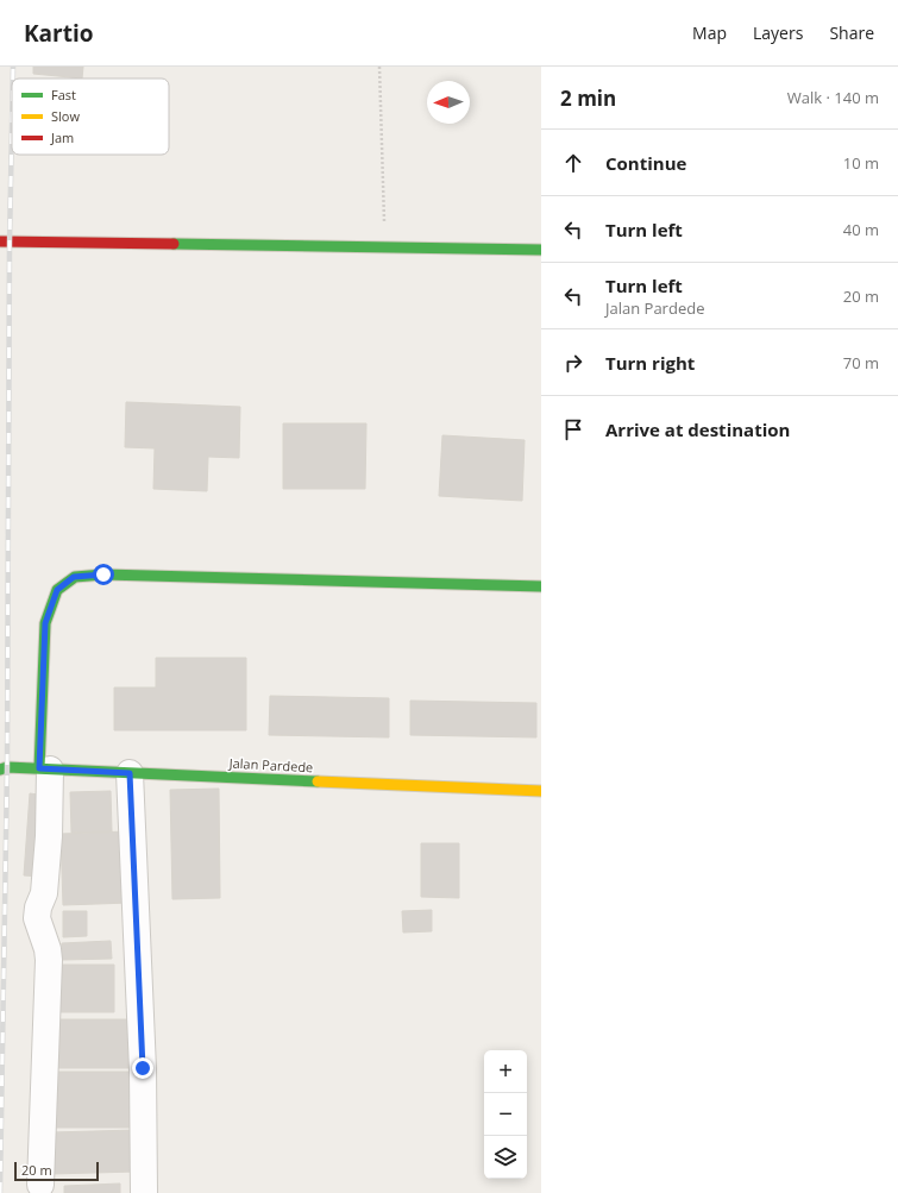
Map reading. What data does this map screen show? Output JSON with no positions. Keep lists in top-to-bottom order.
{
  "streets": {
    "street": ["Jalan Pardede"]
  },
  "legend": ["Fast", "Slow", "Jam"],
  "scale_bar": "20 m",
  "north": "left",
  "page": {
    "header": "Kartio",
    "nav": ["Map", "Layers", "Share"],
    "heading": ["2 min", "Walk · 140 m"],
    "list": [
      ["Continue", "10 m"],
      ["Turn left", "40 m"],
      ["Turn left", "Jalan Pardede", "20 m"],
      ["Turn right", "70 m"],
      "Arrive at destination"
    ],
    "map_buttons": ["+", "−"],
    "scale": "20 m"
  }
}
